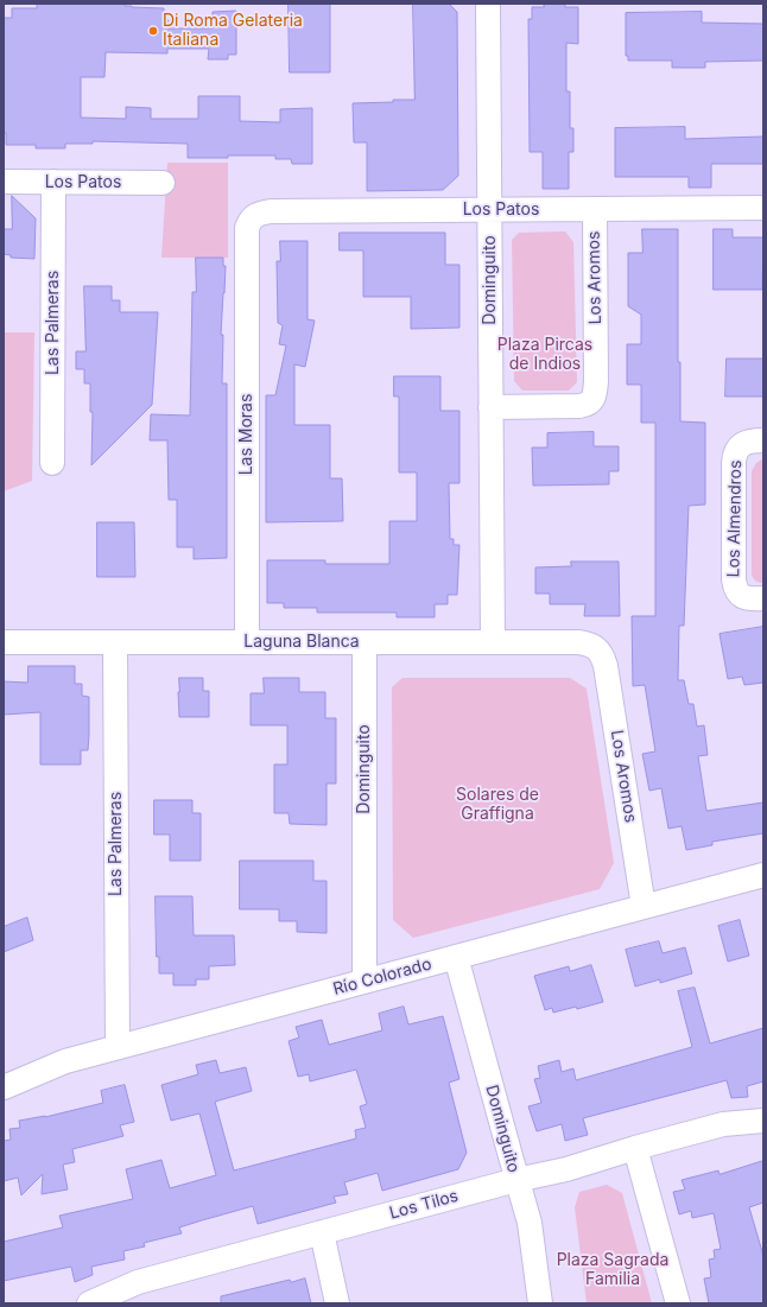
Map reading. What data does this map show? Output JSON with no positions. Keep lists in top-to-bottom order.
{
  "streets": {
    "street": [
      "Los Patos",
      "Los Aromos",
      "Dominguito",
      "Las Palmeras",
      "Las Moras",
      "Los Almendros",
      "Laguna Blanca",
      "Río Colorado",
      "Los Tilos"
    ]
  },
  "crossings": [
    ["Los Patos", "Los Aromos"],
    ["Los Patos", "Dominguito"],
    ["Los Patos", "Las Palmeras"],
    ["Los Patos", "Las Moras"],
    ["Los Aromos", "Dominguito"],
    ["Los Aromos", "Laguna Blanca"],
    ["Los Aromos", "Río Colorado"],
    ["Dominguito", "Laguna Blanca"],
    ["Dominguito", "Río Colorado"],
    ["Dominguito", "Los Tilos"],
    ["Las Palmeras", "Laguna Blanca"],
    ["Las Palmeras", "Río Colorado"],
    ["Las Moras", "Laguna Blanca"]
  ],
  "parks": ["Plaza Pircas de Indios", "Solares de Graffigna", "Plaza Sagrada Familia"],
  "places": ["Di Roma Gelateria Italiana"]
}
